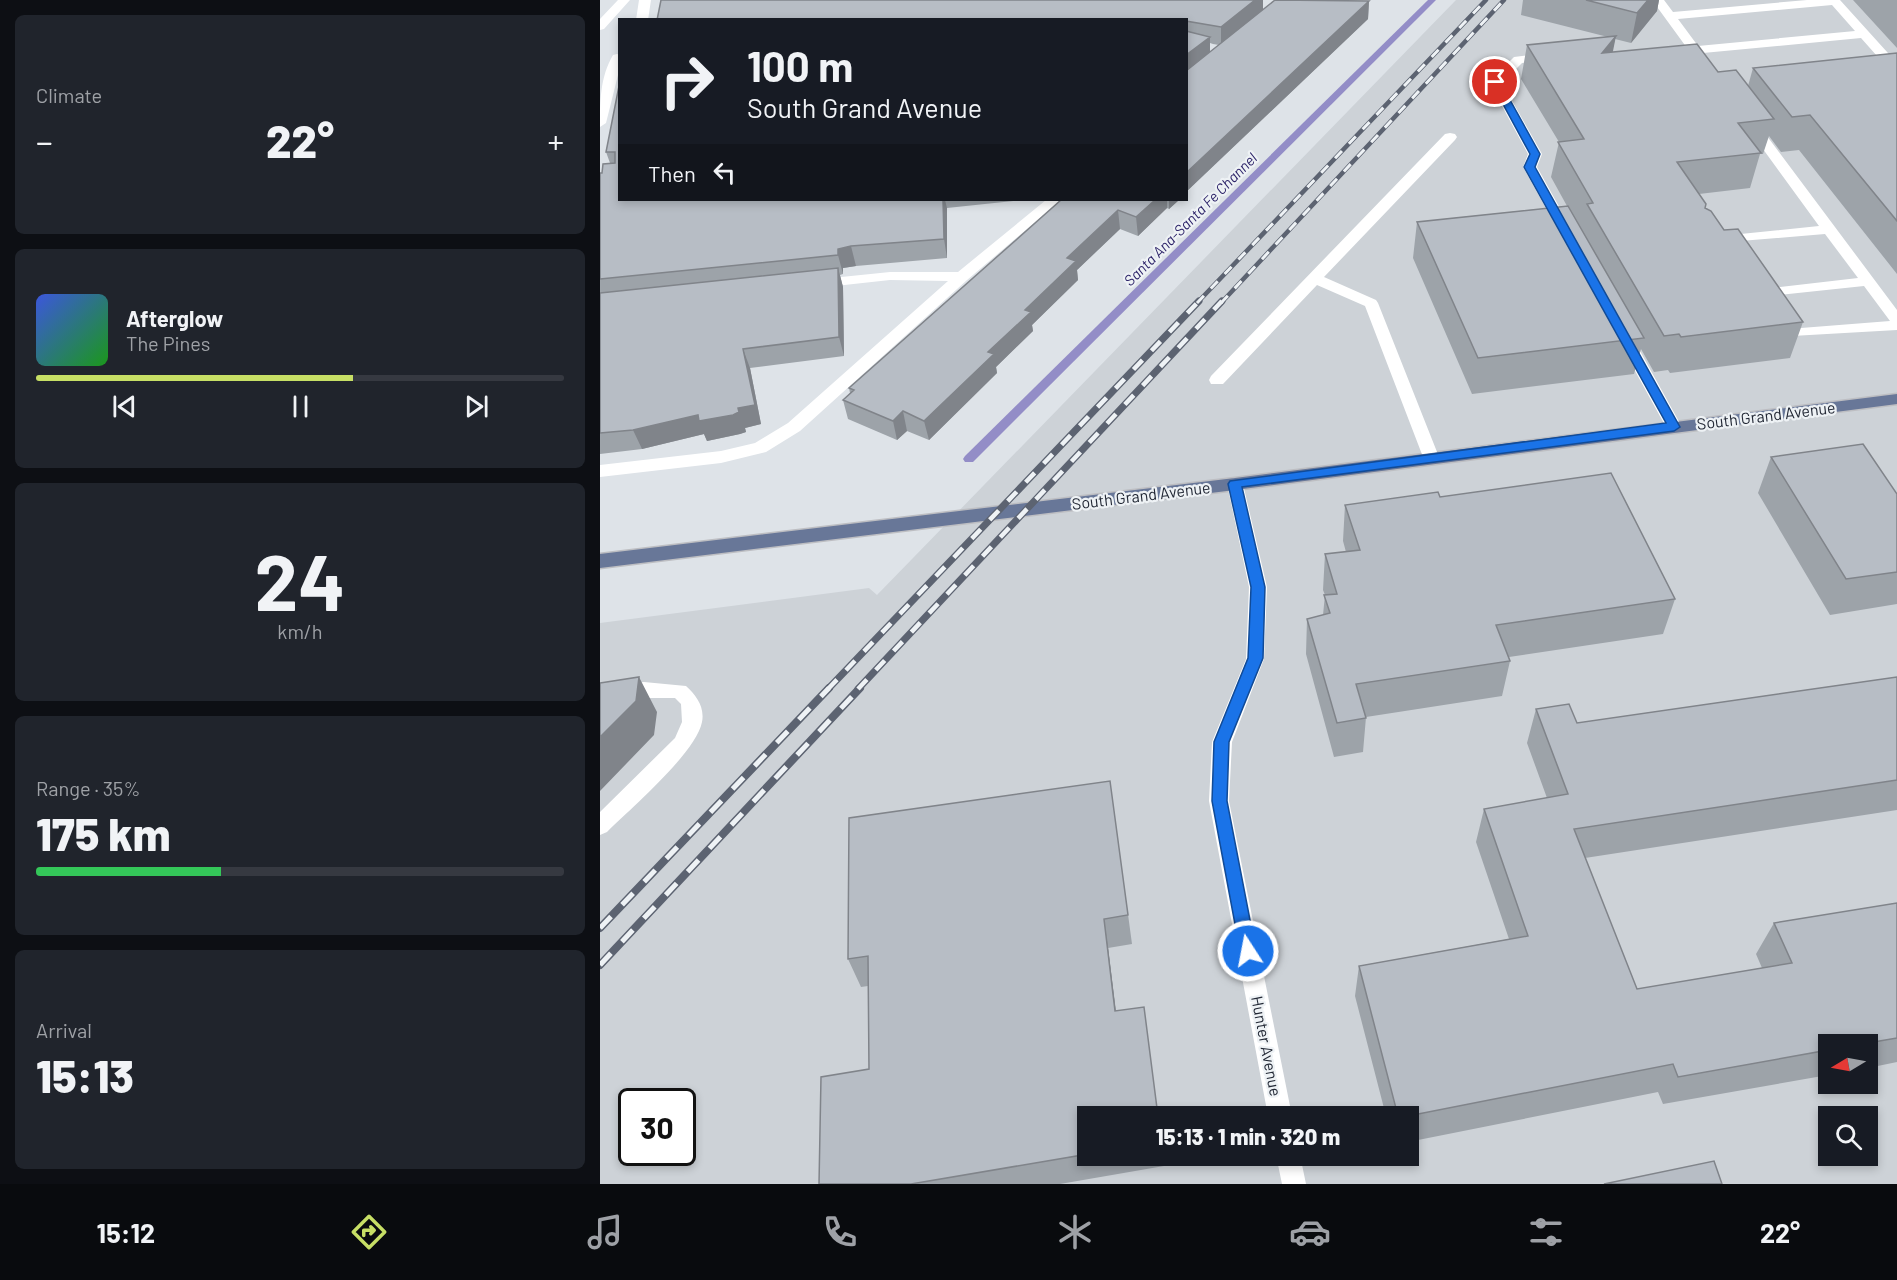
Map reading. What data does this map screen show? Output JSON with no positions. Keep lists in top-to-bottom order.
{
  "streets": {
    "main road": ["South Grand Avenue"],
    "street": ["Hunter Avenue"]
  },
  "crossings": [
    ["South Grand Avenue", "Hunter Avenue"]
  ],
  "water": ["Santa Ana-Santa Fe Channel"],
  "north": "left",
  "page": {
    "tile": [
      "Climate",
      ["24", "km/h"],
      ["Range · 35%", "175 km"],
      ["Arrival", "15:13"]
    ],
    "turn": ["100 m", "South Grand Avenue"],
    "heat": ["−", "22°", "+"],
    "then": "Then",
    "song": ["Afterglow", "The Pines"],
    "limit": "30",
    "trip": "15:13 · 1 min · 320 m",
    "tabs": ["15:12", "22°"]
  }
}
